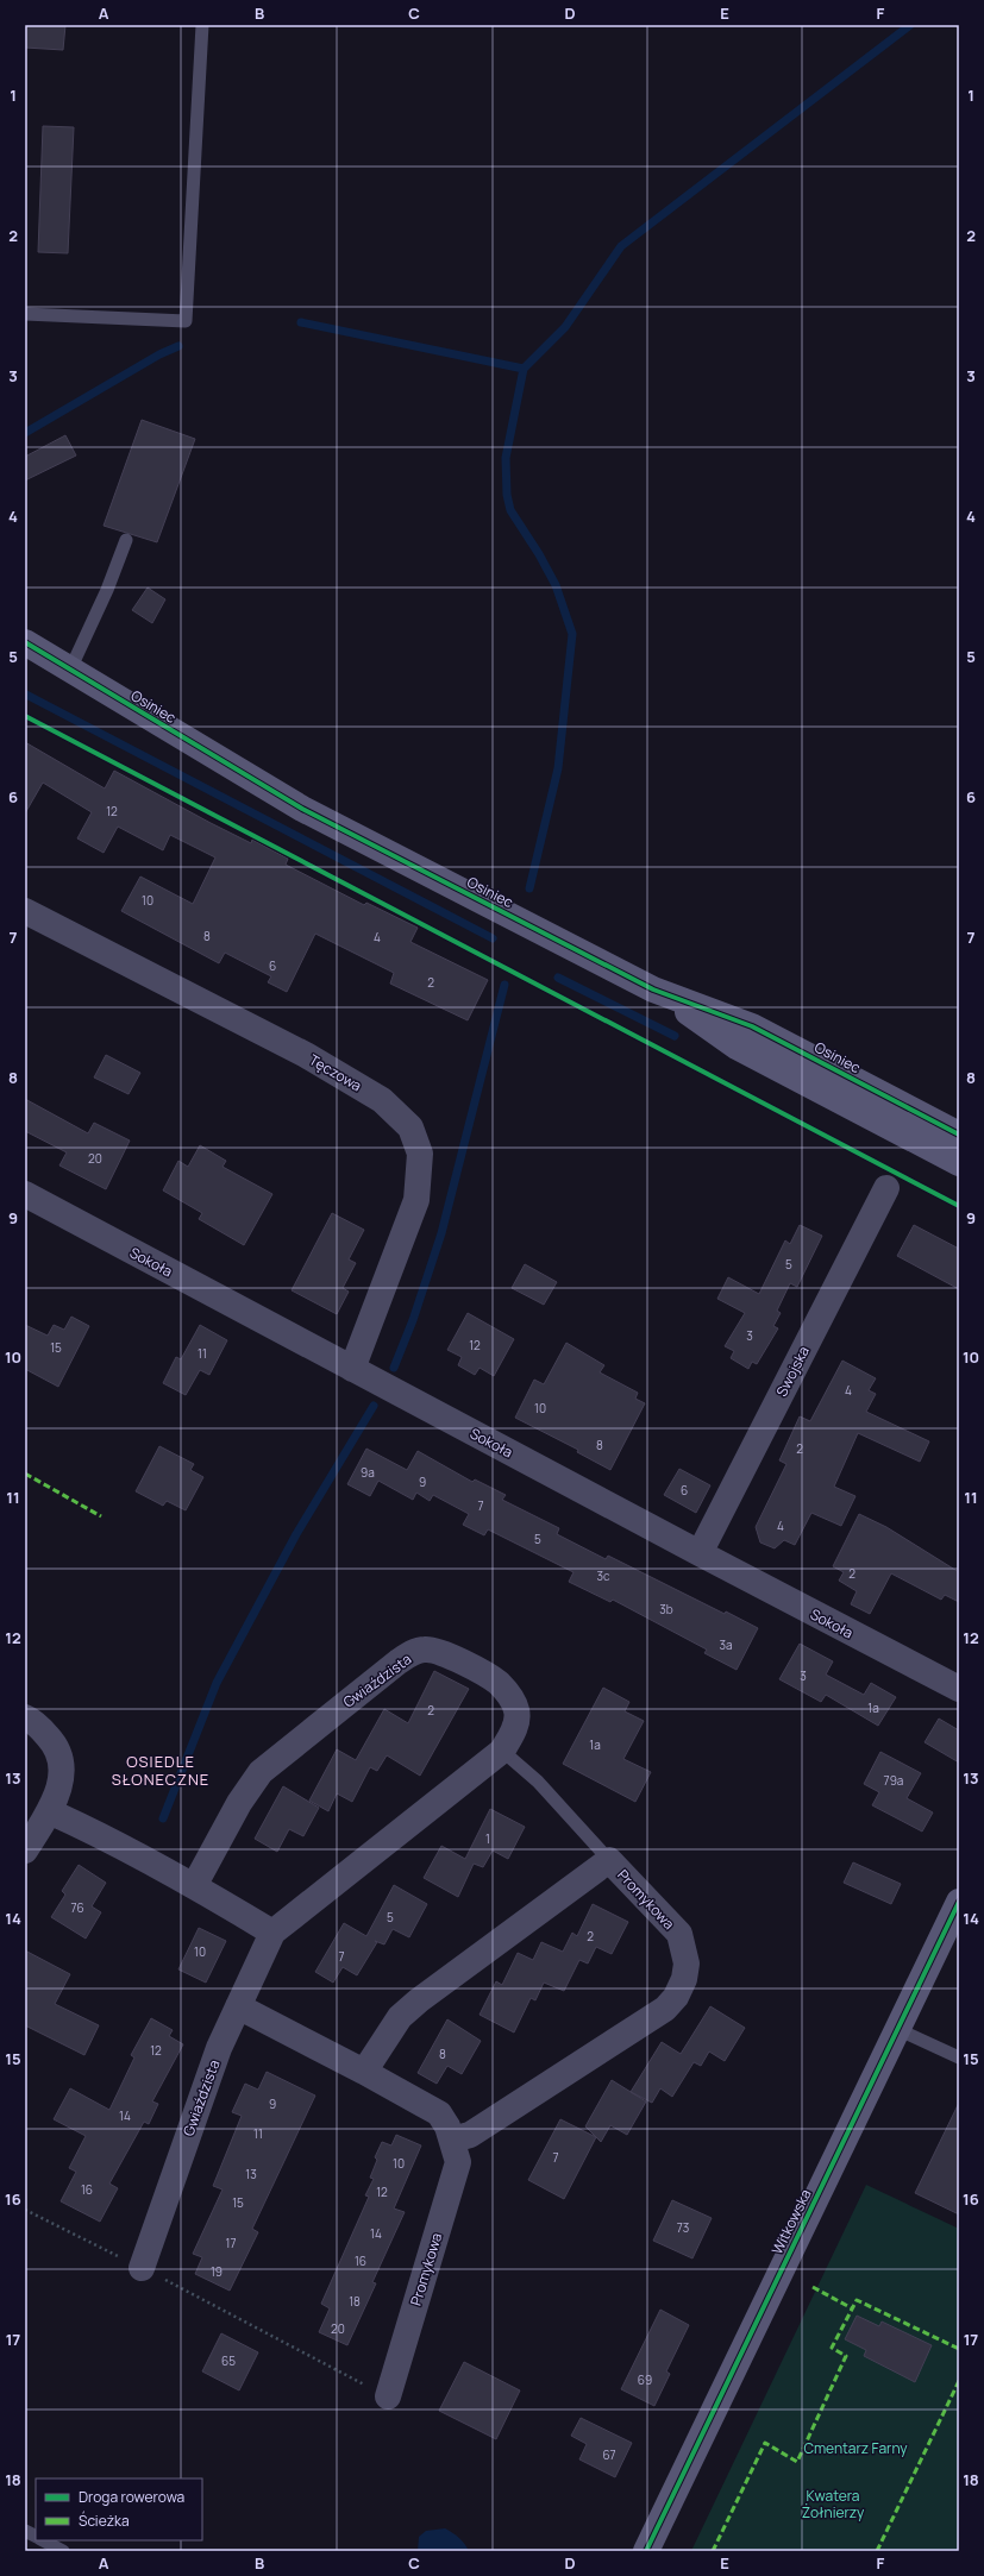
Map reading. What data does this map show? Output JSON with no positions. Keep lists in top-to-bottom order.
{
  "streets": {
    "street": [
      "Osiniec",
      "Tęczowa",
      "Sokoła",
      "Swojska",
      "Gwiaździsta",
      "Promykowa",
      "Witkowska"
    ]
  },
  "crossings": [
    ["Tęczowa", "Sokoła"],
    ["Sokoła", "Swojska"],
    ["Gwiaździsta", "Promykowa"]
  ],
  "districts": ["OSIEDLE SŁONECZNE"],
  "parks": ["Cmentarz Farny", "Kwatera Żołnierzy"],
  "house_numbers": [
    "12",
    "10",
    "8",
    "4",
    "6",
    "2",
    "20",
    "5",
    "3",
    "12",
    "15",
    "11",
    "4",
    "10",
    "8",
    "2",
    "9a",
    "9",
    "6",
    "7",
    "4",
    "5",
    "2",
    "3c",
    "3b",
    "3a",
    "3",
    "1a",
    "2",
    "1a",
    "79a",
    "1",
    "76",
    "5",
    "2",
    "10",
    "7",
    "12",
    "8",
    "9",
    "14",
    "11",
    "7",
    "10",
    "13",
    "16",
    "12",
    "15",
    "73",
    "14",
    "17",
    "16",
    "19",
    "18",
    "20",
    "65",
    "69",
    "67"
  ],
  "legend": ["Droga rowerowa", "Ścieżka"],
  "grid": {
    "columns": [
      "A",
      "B",
      "C",
      "D",
      "E",
      "F"
    ],
    "rows": [
      "1",
      "2",
      "3",
      "4",
      "5",
      "6",
      "7",
      "8",
      "9",
      "10",
      "11",
      "12",
      "13",
      "14",
      "15",
      "16",
      "17",
      "18"
    ]
  }
}
